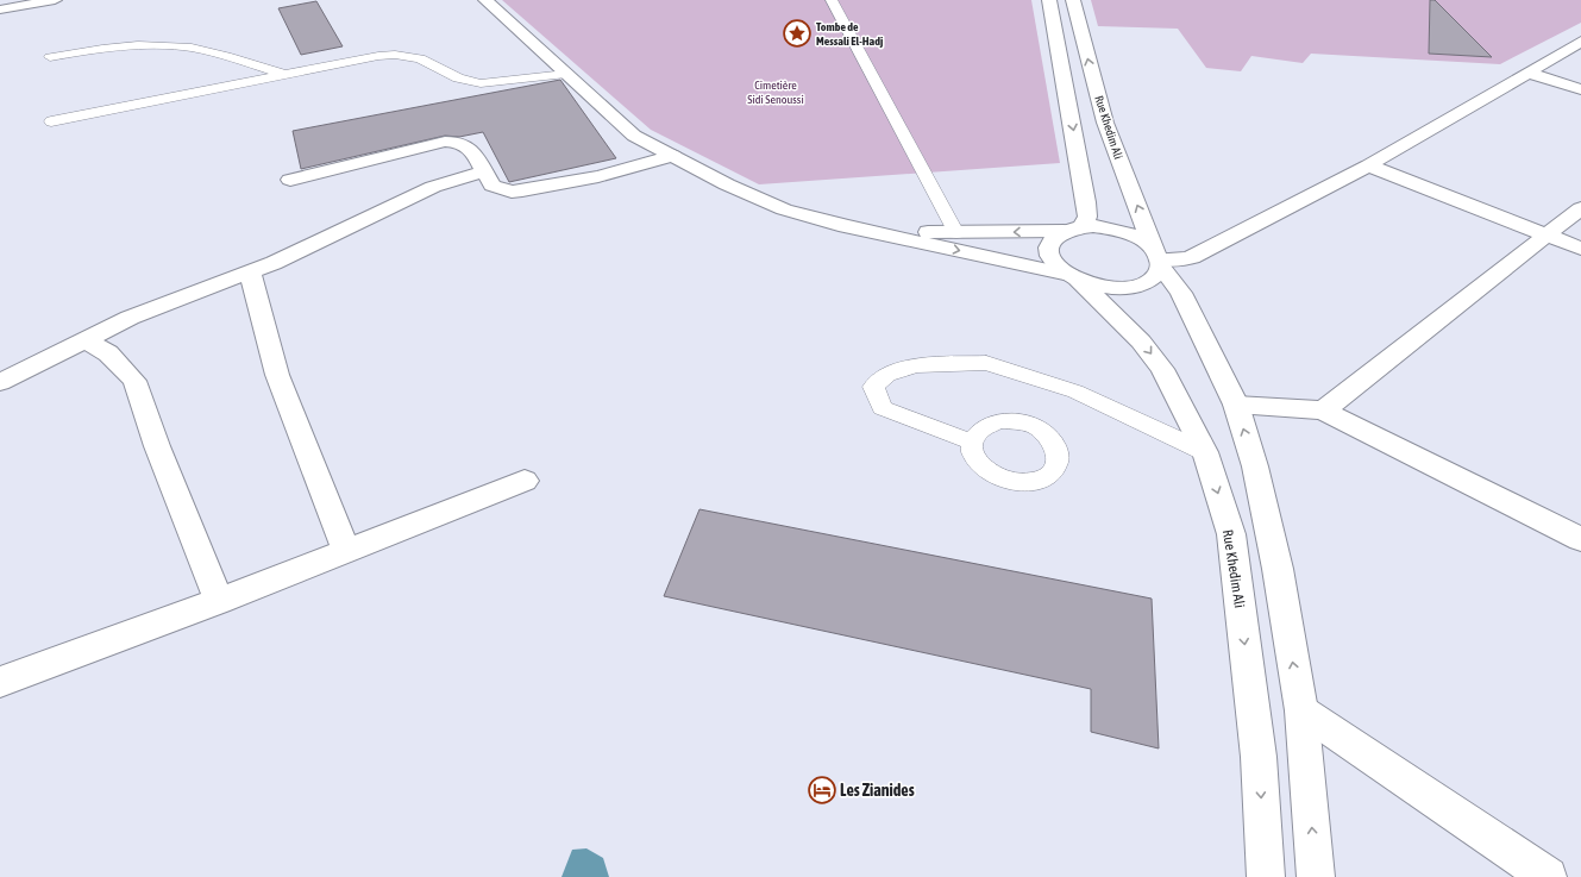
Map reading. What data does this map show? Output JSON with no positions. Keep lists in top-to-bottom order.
{
  "streets": {
    "street": ["Rue Khedim Ali"]
  },
  "parks": ["Cimetière Sidi Senoussi"],
  "places": {
    "place": ["Tombe de Messali El-Hadj"],
    "hotel": ["Les Zianides"]
  }
}
